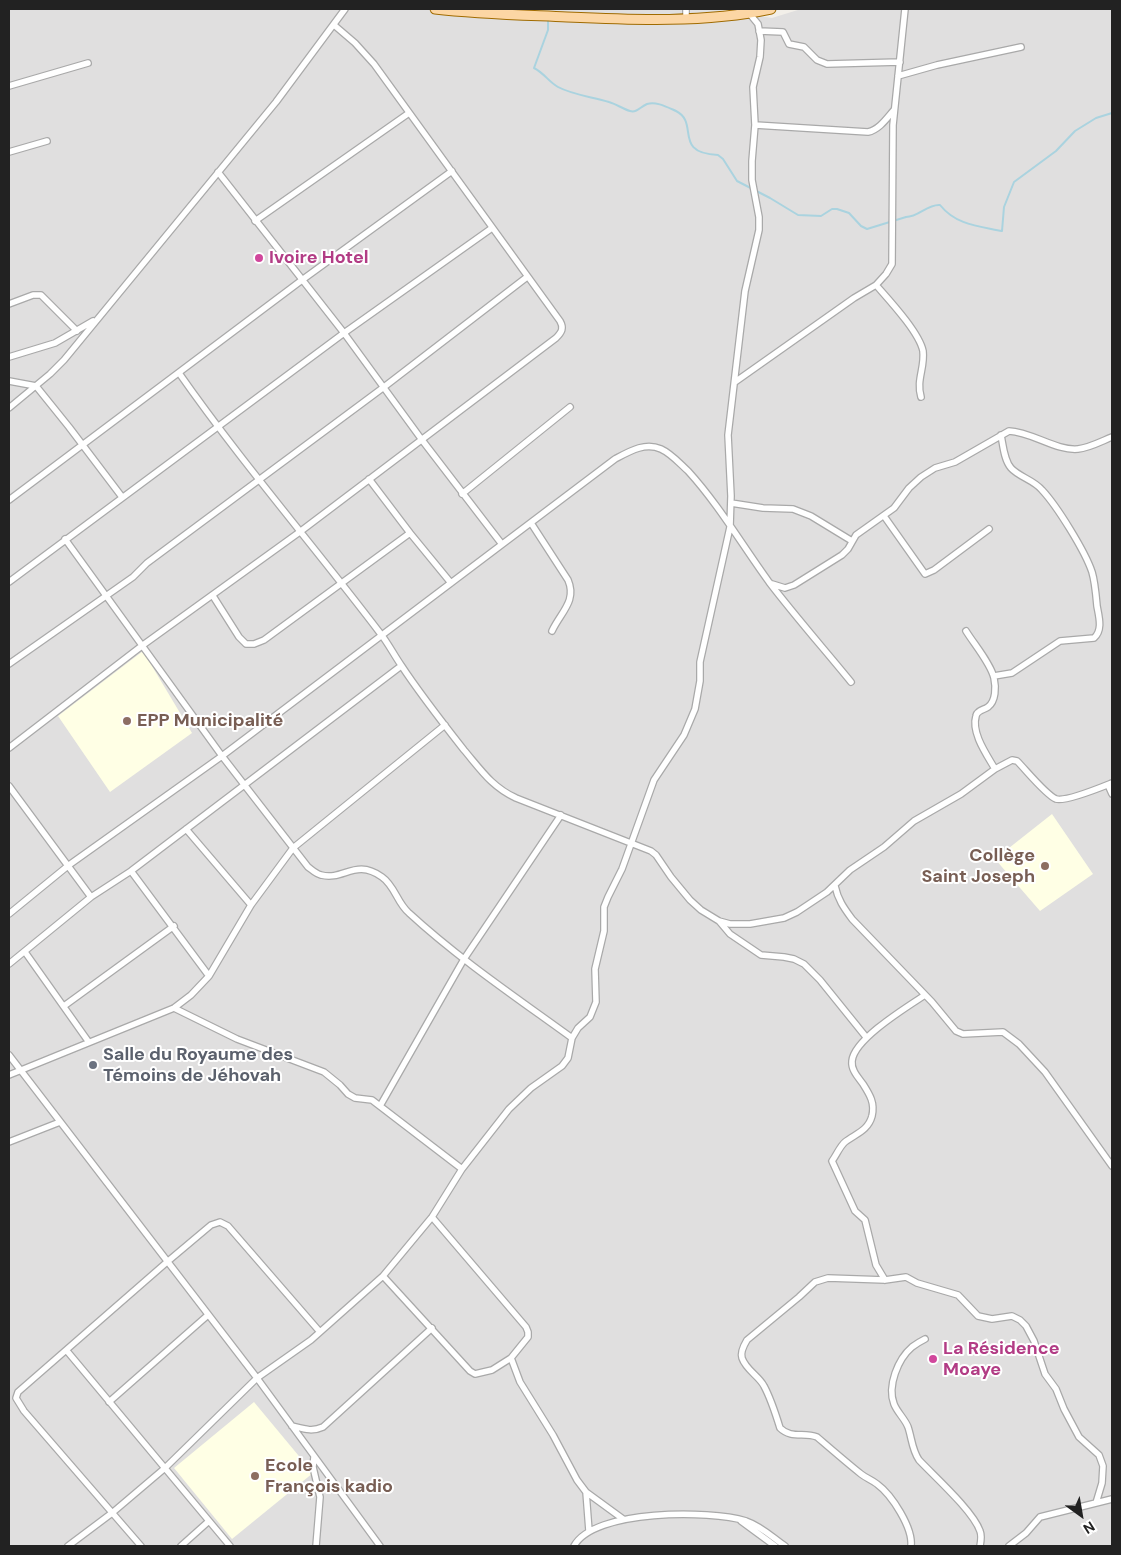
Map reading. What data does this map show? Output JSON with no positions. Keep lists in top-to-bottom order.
{
  "places": [
    "Ivoire Hotel",
    "EPP Municipalité",
    "Collège Saint Joseph",
    "Salle du Royaume des Témoins de Jéhovah",
    "La Résidence Moaye",
    "Ecole François kadio"
  ],
  "north": "bottom right"
}
